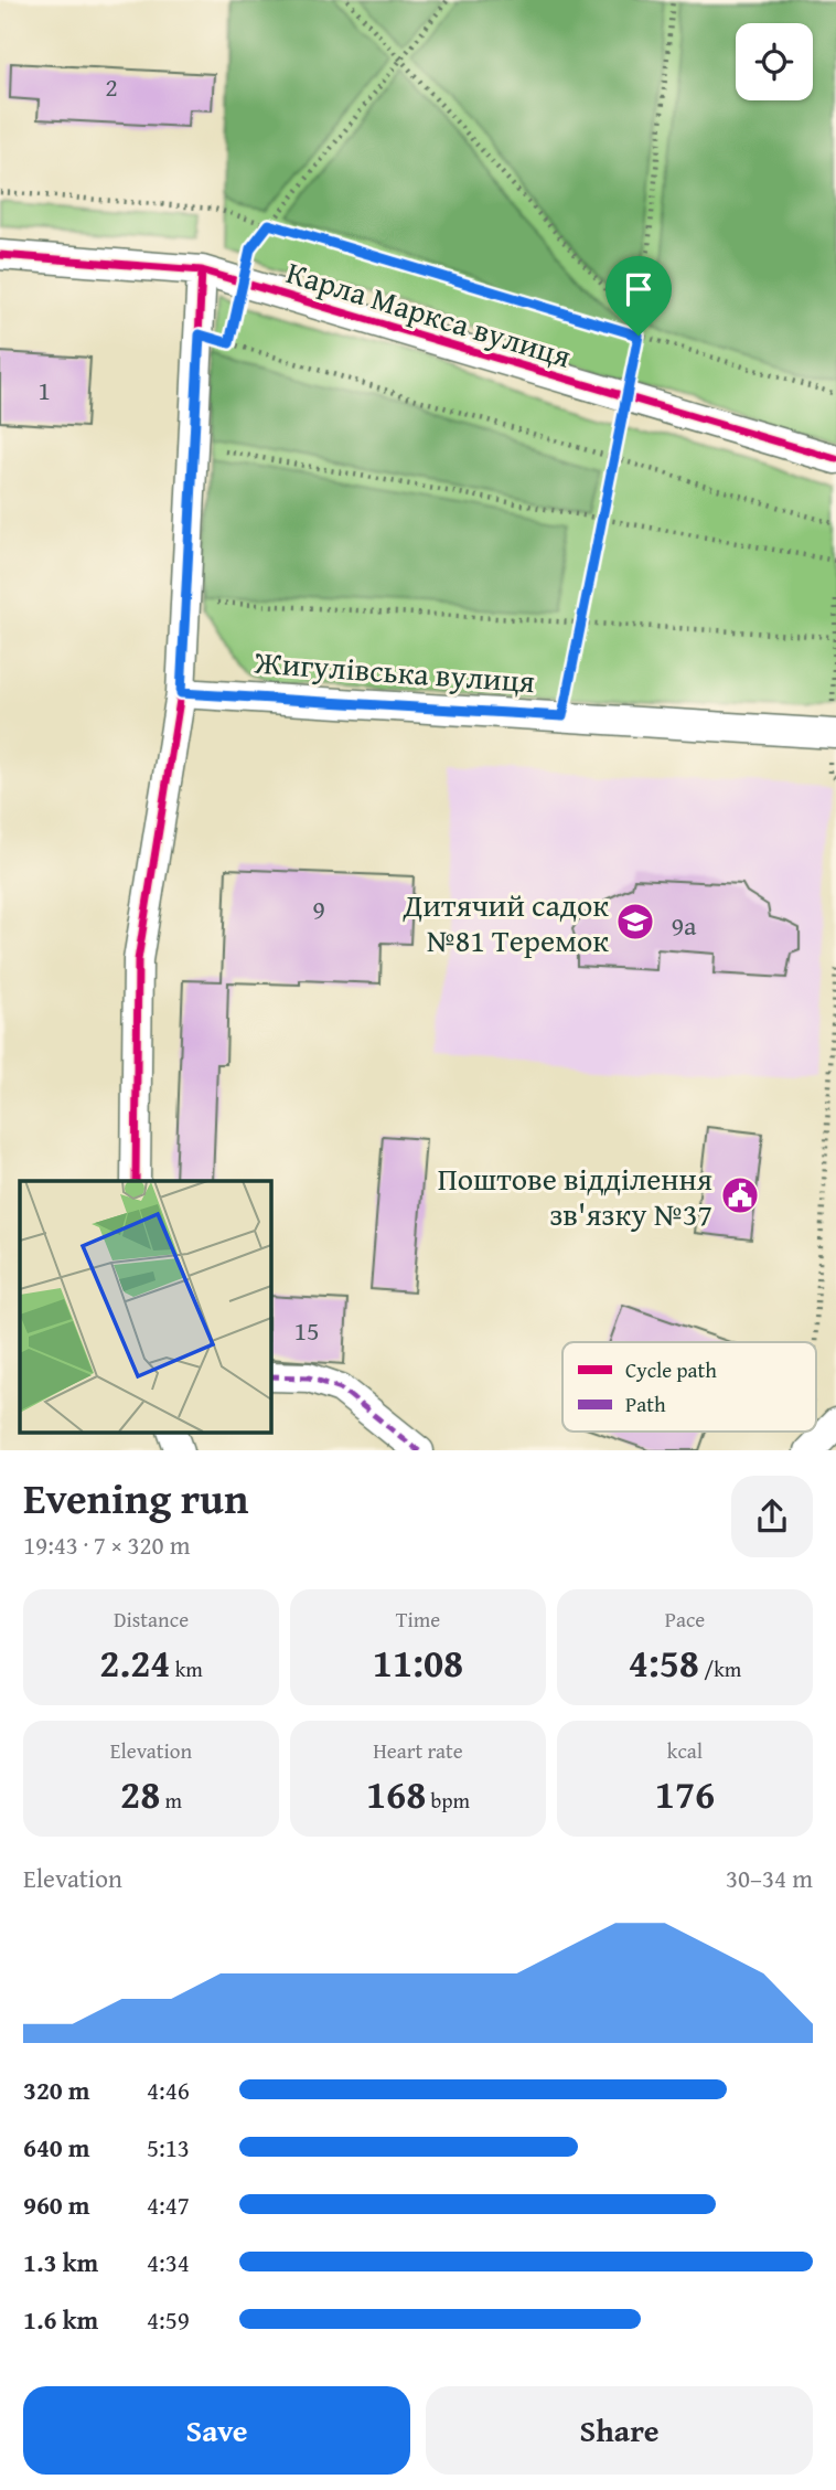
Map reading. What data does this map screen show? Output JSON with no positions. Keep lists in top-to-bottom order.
{
  "streets": {
    "street": ["Карла Маркса вулиця", "Жигулівська вулиця"]
  },
  "places": {
    "school or university": ["Дитячий садок №81 Теремок"],
    "public building": ["Поштове відділення зв'язку №37"]
  },
  "house_numbers": [
    "2",
    "1",
    "9",
    "9а",
    "15"
  ],
  "legend": ["Cycle path", "Path"],
  "page": {
    "heading": ["Evening run", "19:43 · 7 × 320 m"],
    "stats": [
      ["Distance", "2.24 km"],
      ["Time", "11:08"],
      ["Pace", "4:58 /km"],
      ["Elevation", "28 m"],
      ["Heart rate", "168 bpm"],
      ["kcal", "176"]
    ],
    "chart": ["Elevation", "30–34 m"],
    "list": [
      {
        "name": "320 m",
        "note": "4:46"
      },
      {
        "name": "640 m",
        "note": "5:13"
      },
      {
        "name": "960 m",
        "note": "4:47"
      },
      {
        "name": "1.3 km",
        "note": "4:34"
      },
      {
        "name": "1.6 km",
        "note": "4:59"
      }
    ],
    "buttons": ["Save", "Share"]
  }
}
